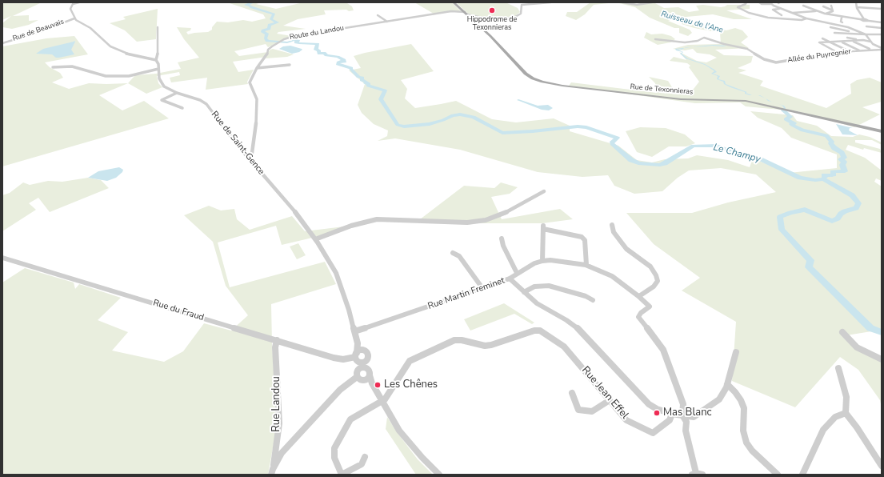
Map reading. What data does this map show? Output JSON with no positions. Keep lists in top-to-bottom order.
{
  "streets": {
    "main road": ["Rue de Texonnieras"],
    "street": [
      "Rue de Beauvais",
      "Route du Landou",
      "Allée du Puyregnier",
      "Rue de Saint-Gence",
      "Rue Martin Freminet",
      "Rue du Fraud",
      "Rue Jean Effel",
      "Rue Landou"
    ]
  },
  "crossings": [
    ["Route du Landou", "Rue de Texonnieras"],
    ["Route du Landou", "Rue de Saint-Gence"],
    ["Rue de Saint-Gence", "Rue Martin Freminet"],
    ["Rue de Saint-Gence", "Rue du Fraud"],
    ["Rue du Fraud", "Rue Landou"]
  ],
  "water": ["Ruisseau de l'Ane", "Le Champy"],
  "places": ["Hippodrome de Texonnieras", "Les Chênes", "Mas Blanc"]
}
